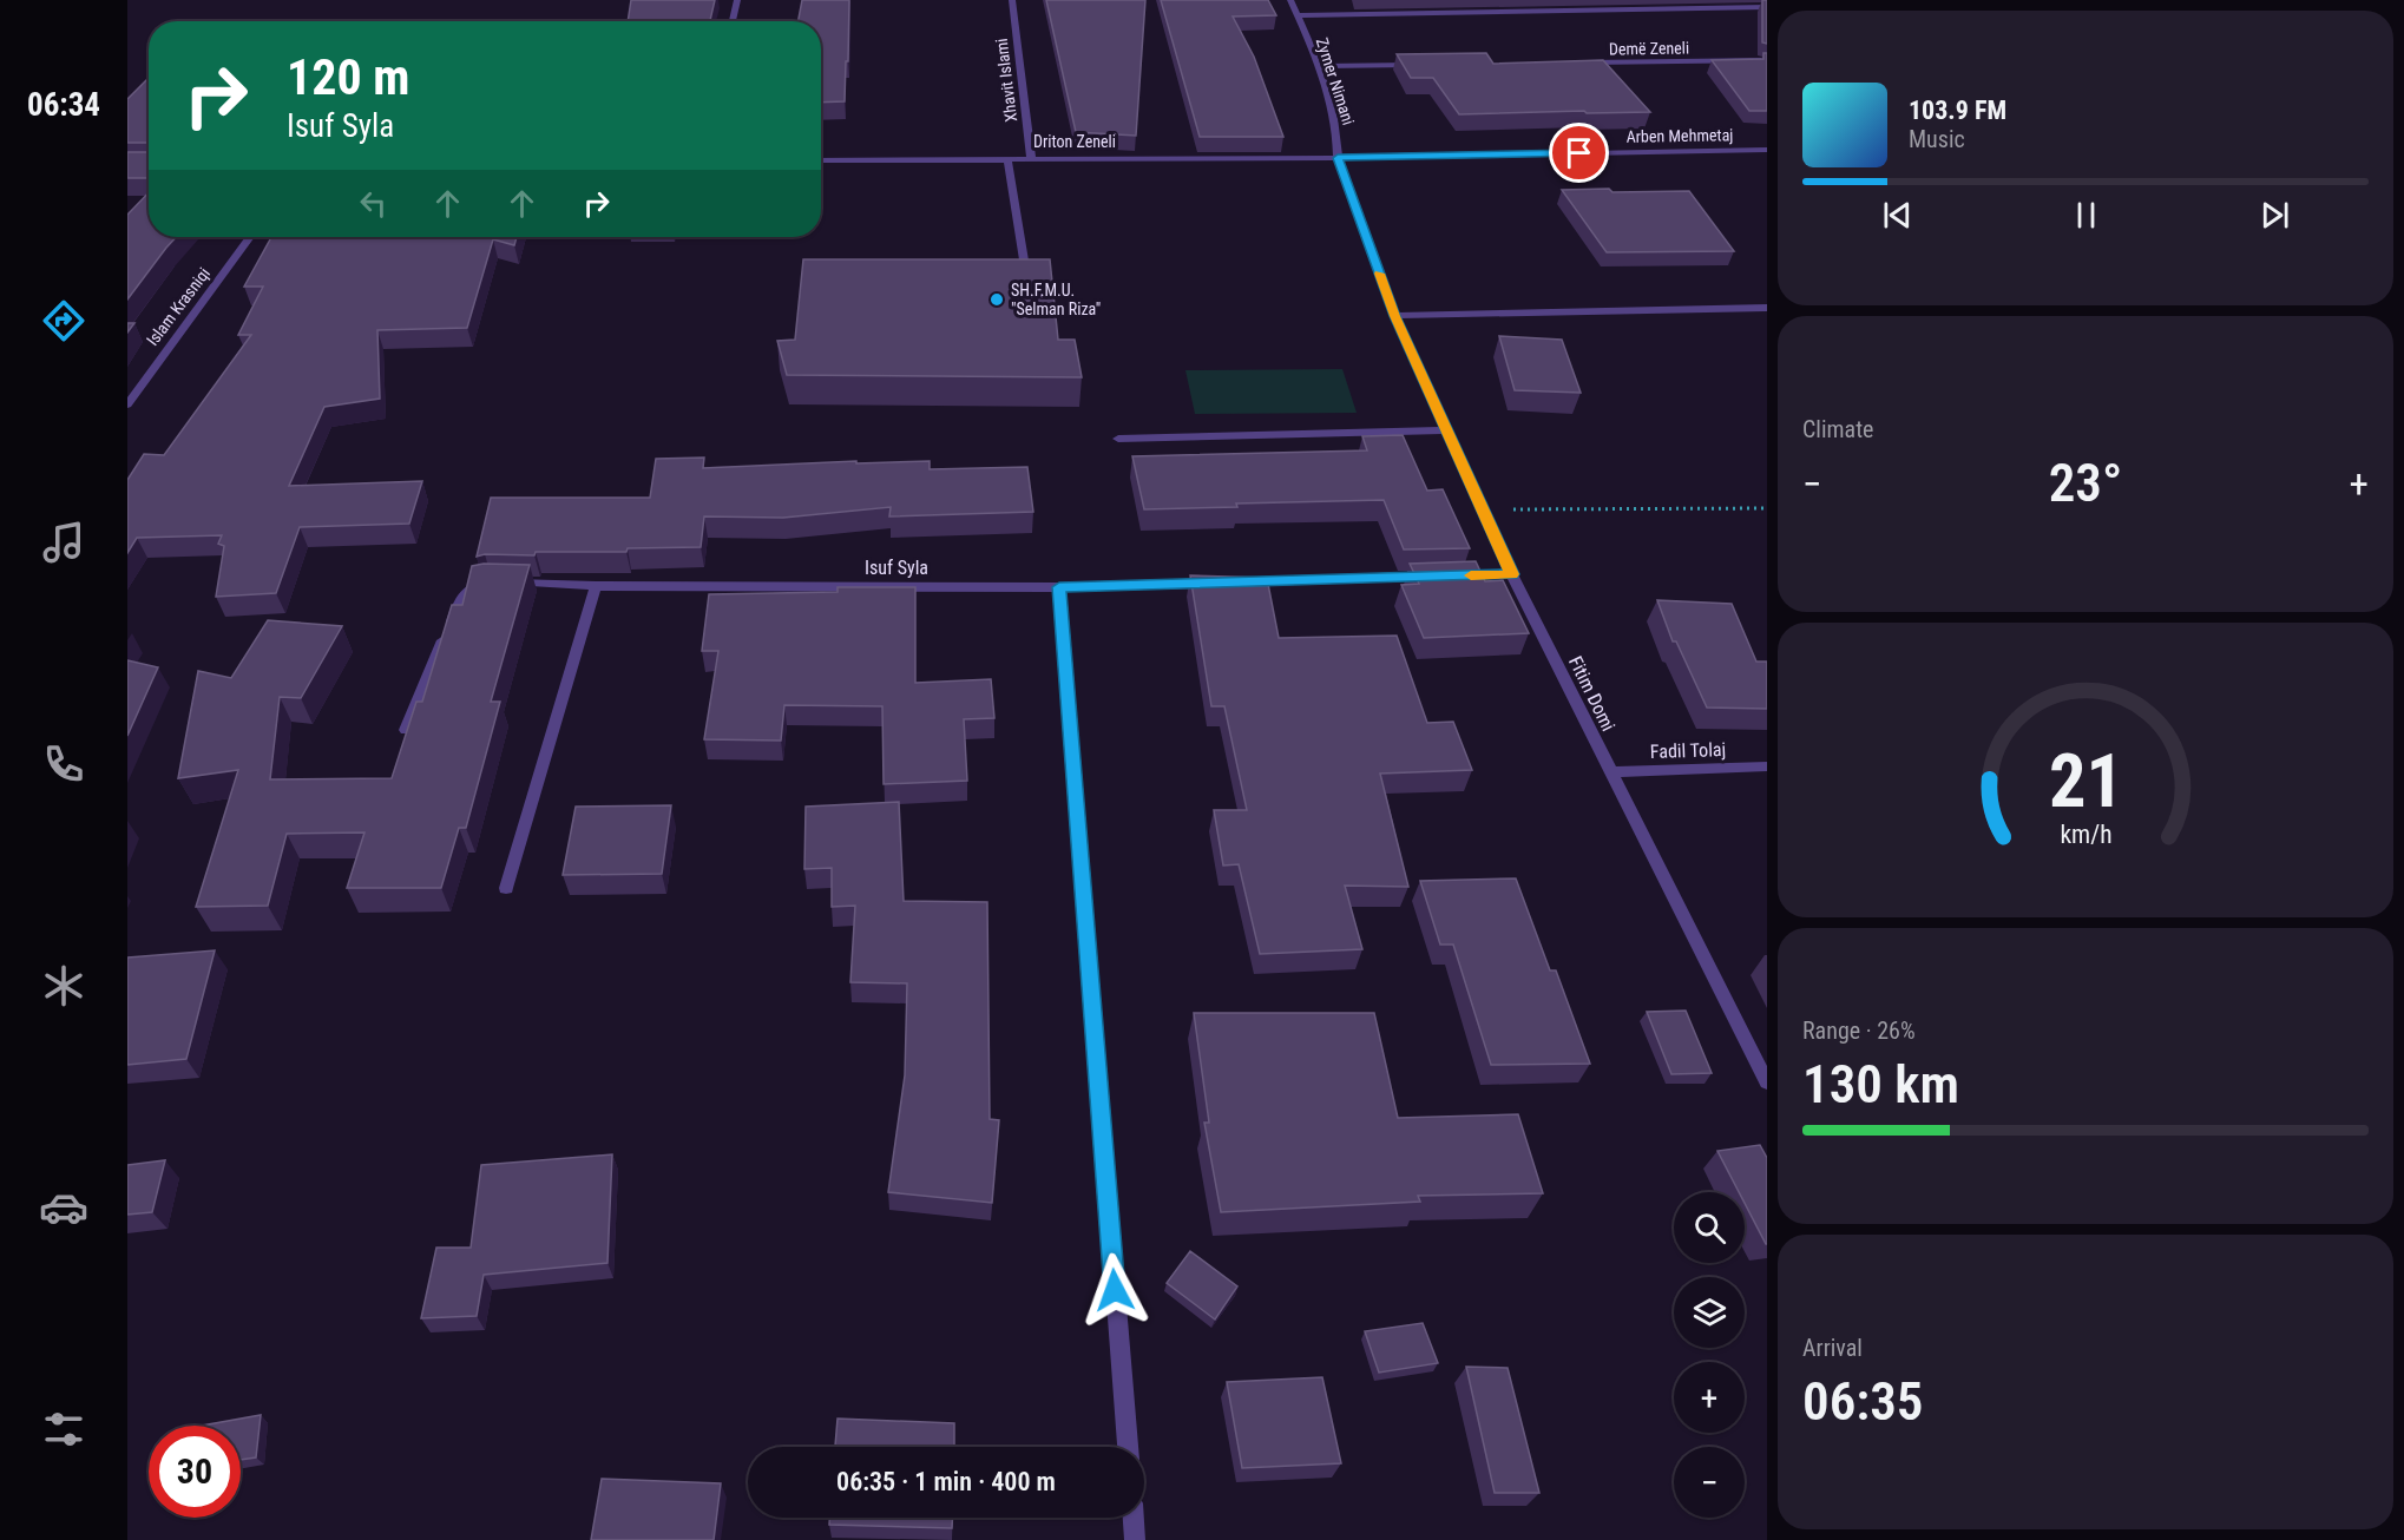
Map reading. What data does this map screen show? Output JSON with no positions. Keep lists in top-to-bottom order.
{
  "streets": {
    "street": [
      "Demë Zeneli",
      "Xhavit Islami",
      "Zymer Nimani",
      "Arben Mehmetaj",
      "Driton Zeneli",
      "Islam Krasniqi",
      "Isuf Syla",
      "Fitim Domi",
      "Fadil Tolaj"
    ]
  },
  "crossings": [
    ["Xhavit Islami", "Driton Zeneli"],
    ["Zymer Nimani", "Arben Mehmetaj"],
    ["Zymer Nimani", "Driton Zeneli"],
    ["Zymer Nimani", "Fitim Domi"],
    ["Arben Mehmetaj", "Driton Zeneli"],
    ["Arben Mehmetaj", "Fitim Domi"],
    ["Driton Zeneli", "Fitim Domi"],
    ["Isuf Syla", "Fitim Domi"],
    ["Fitim Domi", "Fadil Tolaj"]
  ],
  "places": ["SH.F.M.U. \"Selman Riza\""],
  "page": {
    "tabs": "06:34",
    "turn": ["120 m", "Isuf Syla"],
    "song": ["103.9 FM", "Music"],
    "tile": [
      "Climate",
      ["Range · 26%", "130 km"],
      ["Arrival", "06:35"]
    ],
    "heat": ["−", "23°", "+"],
    "map_buttons": ["+", "−"],
    "limit": "30",
    "trip": "06:35 · 1 min · 400 m",
    "gauge": ["21", "km/h"]
  }
}
